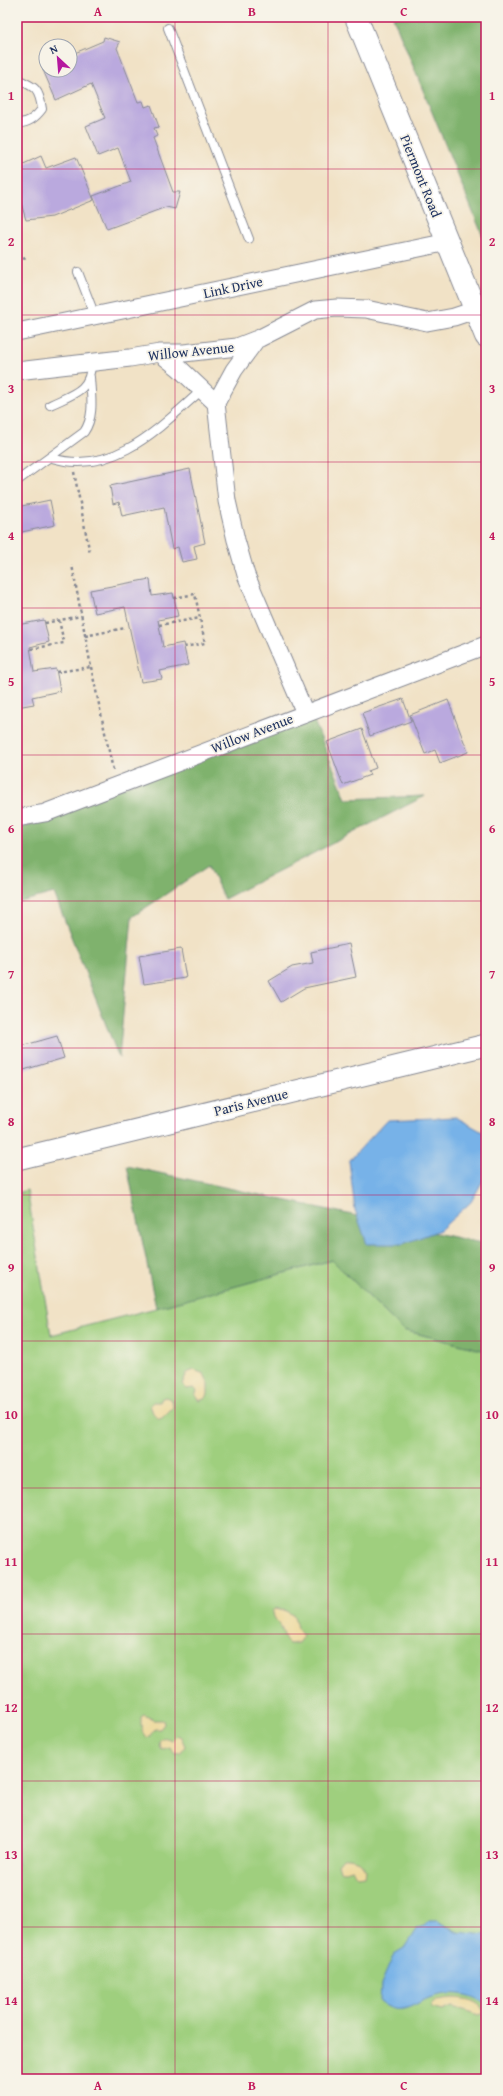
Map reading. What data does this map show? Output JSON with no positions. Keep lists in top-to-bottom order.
{
  "streets": {
    "main road": ["Piermont Road"],
    "street": ["Link Drive", "Willow Avenue", "Paris Avenue"]
  },
  "crossings": [
    ["Piermont Road", "Link Drive"],
    ["Piermont Road", "Willow Avenue"]
  ],
  "north": "top left",
  "grid": {
    "columns": ["A", "B", "C"],
    "rows": [
      "1",
      "2",
      "3",
      "4",
      "5",
      "6",
      "7",
      "8",
      "9",
      "10",
      "11",
      "12",
      "13",
      "14"
    ]
  }
}
